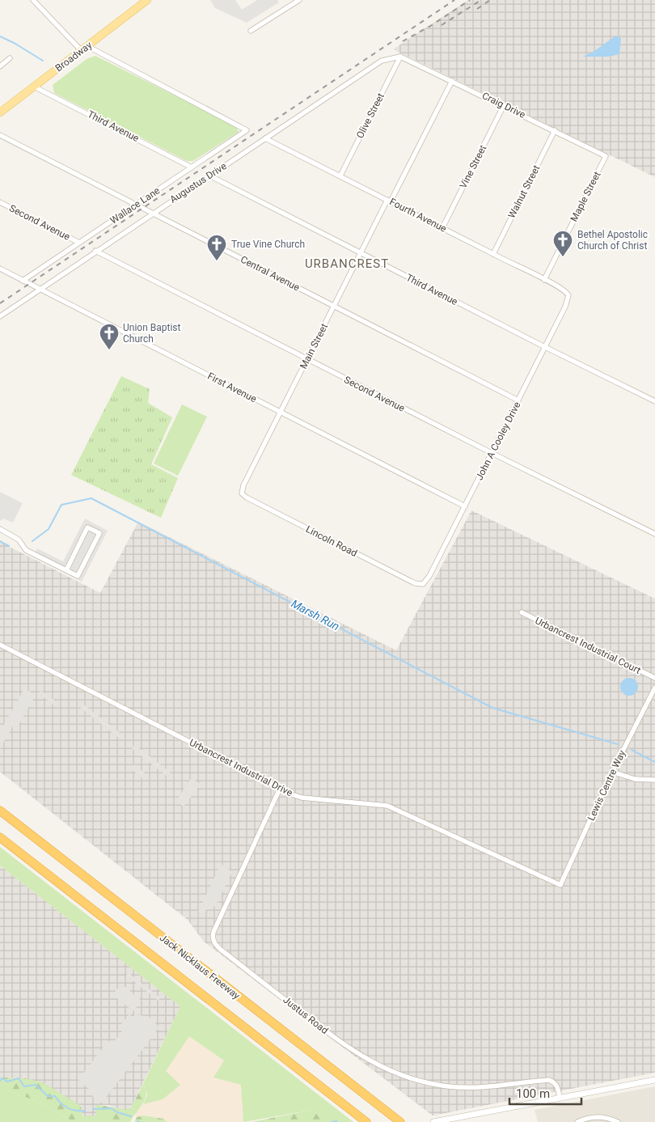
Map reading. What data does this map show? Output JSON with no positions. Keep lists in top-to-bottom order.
{
  "streets": {
    "highway": ["Jack Nicklaus Freeway"],
    "main road": ["Broadway"],
    "street": [
      "Craig Drive",
      "Olive Street",
      "Third Avenue",
      "Vine Street",
      "Augustus Drive",
      "Walnut Street",
      "Maple Street",
      "Wallace Lane",
      "Fourth Avenue",
      "Second Avenue",
      "Central Avenue",
      "Main Street",
      "First Avenue",
      "John A Cooley Drive",
      "Lincoln Road",
      "Urbancrest Industrial Court",
      "Urbancrest Industrial Drive",
      "Lewis Centre Way",
      "Justus Road"
    ]
  },
  "crossings": [
    ["Broadway", "Third Avenue"],
    ["Broadway", "Wallace Lane"],
    ["Craig Drive", "Olive Street"],
    ["Craig Drive", "Vine Street"],
    ["Craig Drive", "Augustus Drive"],
    ["Craig Drive", "Walnut Street"],
    ["Craig Drive", "Maple Street"],
    ["Craig Drive", "Main Street"],
    ["Olive Street", "Augustus Drive"],
    ["Olive Street", "Fourth Avenue"],
    ["Third Avenue", "Augustus Drive"],
    ["Third Avenue", "Wallace Lane"],
    ["Third Avenue", "Main Street"],
    ["Third Avenue", "John A Cooley Drive"],
    ["Vine Street", "Fourth Avenue"],
    ["Augustus Drive", "Fourth Avenue"],
    ["Augustus Drive", "Second Avenue"],
    ["Augustus Drive", "Central Avenue"],
    ["Augustus Drive", "First Avenue"],
    ["Walnut Street", "Fourth Avenue"],
    ["Maple Street", "Fourth Avenue"],
    ["Wallace Lane", "Second Avenue"],
    ["Wallace Lane", "Central Avenue"],
    ["Wallace Lane", "First Avenue"],
    ["Fourth Avenue", "Main Street"],
    ["Fourth Avenue", "John A Cooley Drive"],
    ["Second Avenue", "Main Street"],
    ["Second Avenue", "John A Cooley Drive"],
    ["Central Avenue", "Main Street"],
    ["Central Avenue", "John A Cooley Drive"],
    ["Main Street", "First Avenue"],
    ["Main Street", "Lincoln Road"],
    ["First Avenue", "John A Cooley Drive"],
    ["John A Cooley Drive", "Lincoln Road"],
    ["Urbancrest Industrial Drive", "Lewis Centre Way"],
    ["Urbancrest Industrial Drive", "Justus Road"]
  ],
  "districts": ["URBANCREST"],
  "water": ["Marsh Run"],
  "places": {
    "church": ["Bethel Apostolic Church of Christ", "True Vine Church", "Union Baptist Church"]
  },
  "scale_bar": "100 m"
}
